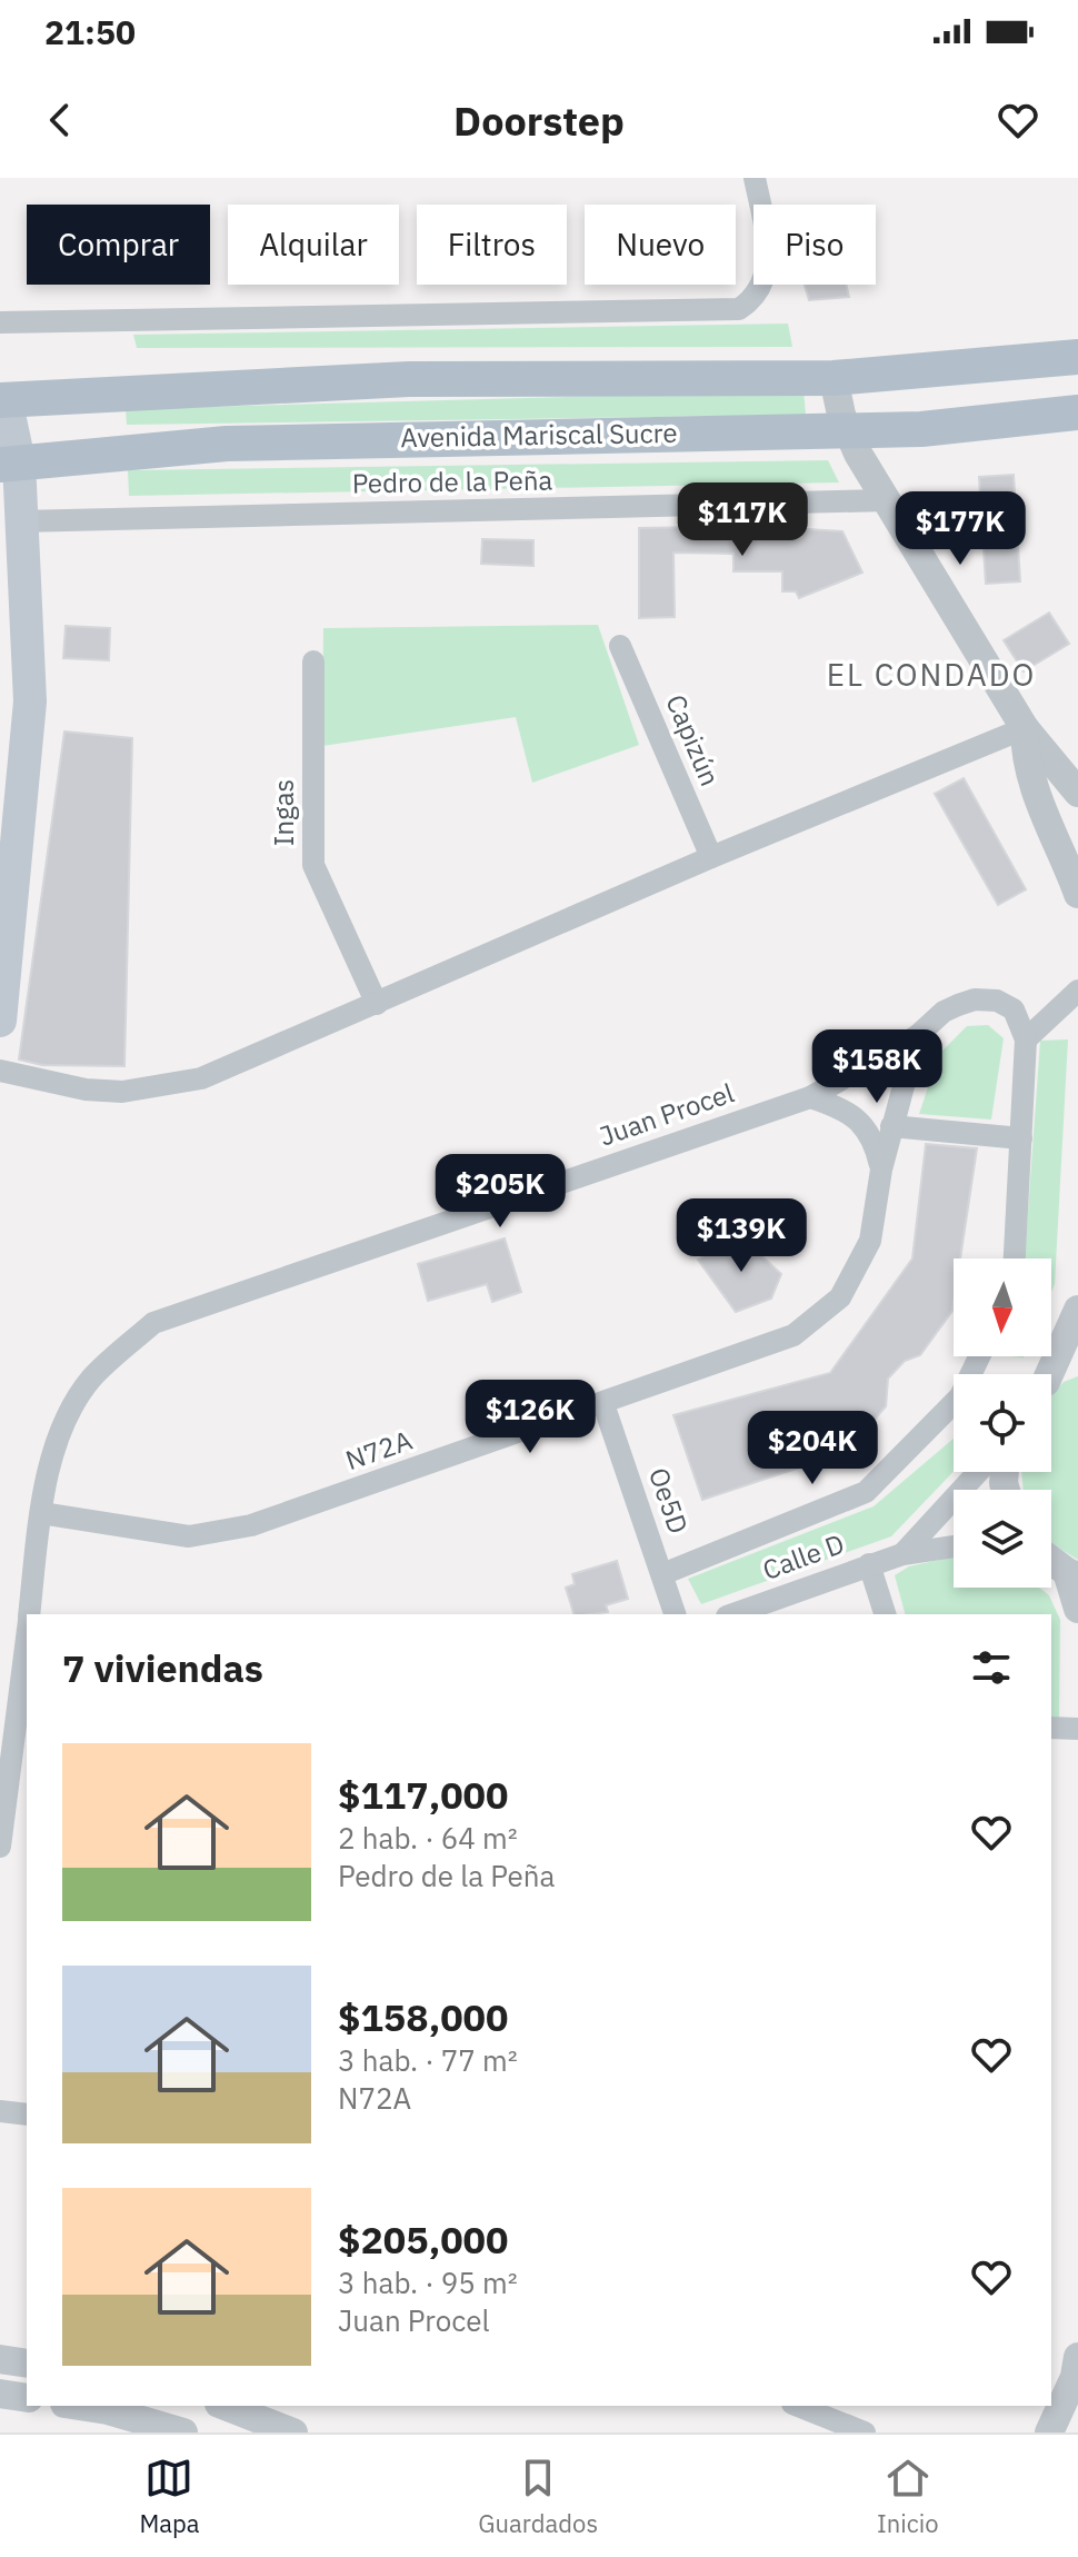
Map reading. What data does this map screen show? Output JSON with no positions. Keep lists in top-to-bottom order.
{
  "streets": {
    "main road": ["Avenida Mariscal Sucre"],
    "street": [
      "Pedro de la Peña",
      "Capizún",
      "Ingas",
      "Juan Procel",
      "N72A",
      "Oe5D",
      "Calle D"
    ]
  },
  "crossings": [
    ["Juan Procel", "N72A"],
    ["N72A", "Oe5D"]
  ],
  "districts": ["EL CONDADO"],
  "north": "bottom",
  "page": {
    "status": "21:50",
    "header": "Doorstep",
    "chip": [
      "Comprar",
      "Alquilar",
      "Filtros",
      "Nuevo",
      "Piso"
    ],
    "price": [
      "$117K",
      "$177K",
      "$158K",
      "$205K",
      "$139K",
      "$126K",
      "$204K"
    ],
    "heading": "7 viviendas",
    "list": [
      {
        "name": "$117,000",
        "note": "2 hab. · 64 m² · Pedro de la Peña"
      },
      {
        "name": "$158,000",
        "note": "3 hab. · 77 m² · N72A"
      },
      {
        "name": "$205,000",
        "note": "3 hab. · 95 m² · Juan Procel"
      }
    ],
    "tabs": ["Mapa", "Guardados", "Inicio"]
  }
}
